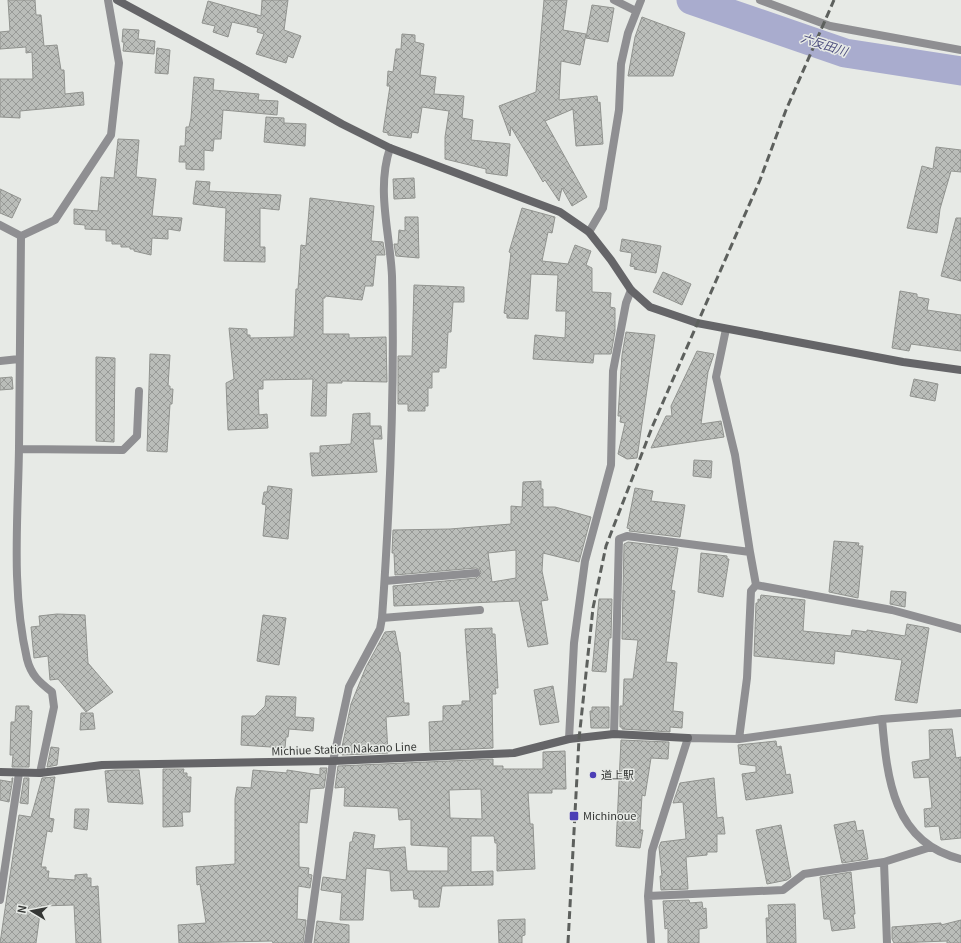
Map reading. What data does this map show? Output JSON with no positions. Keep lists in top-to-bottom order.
{
  "streets": {
    "street": ["Michiue Station Nakano Line"]
  },
  "water": ["六反田川"],
  "places": {
    "other": ["道上駅"],
    "transit": ["Michinoue"]
  },
  "north": "left"
}
